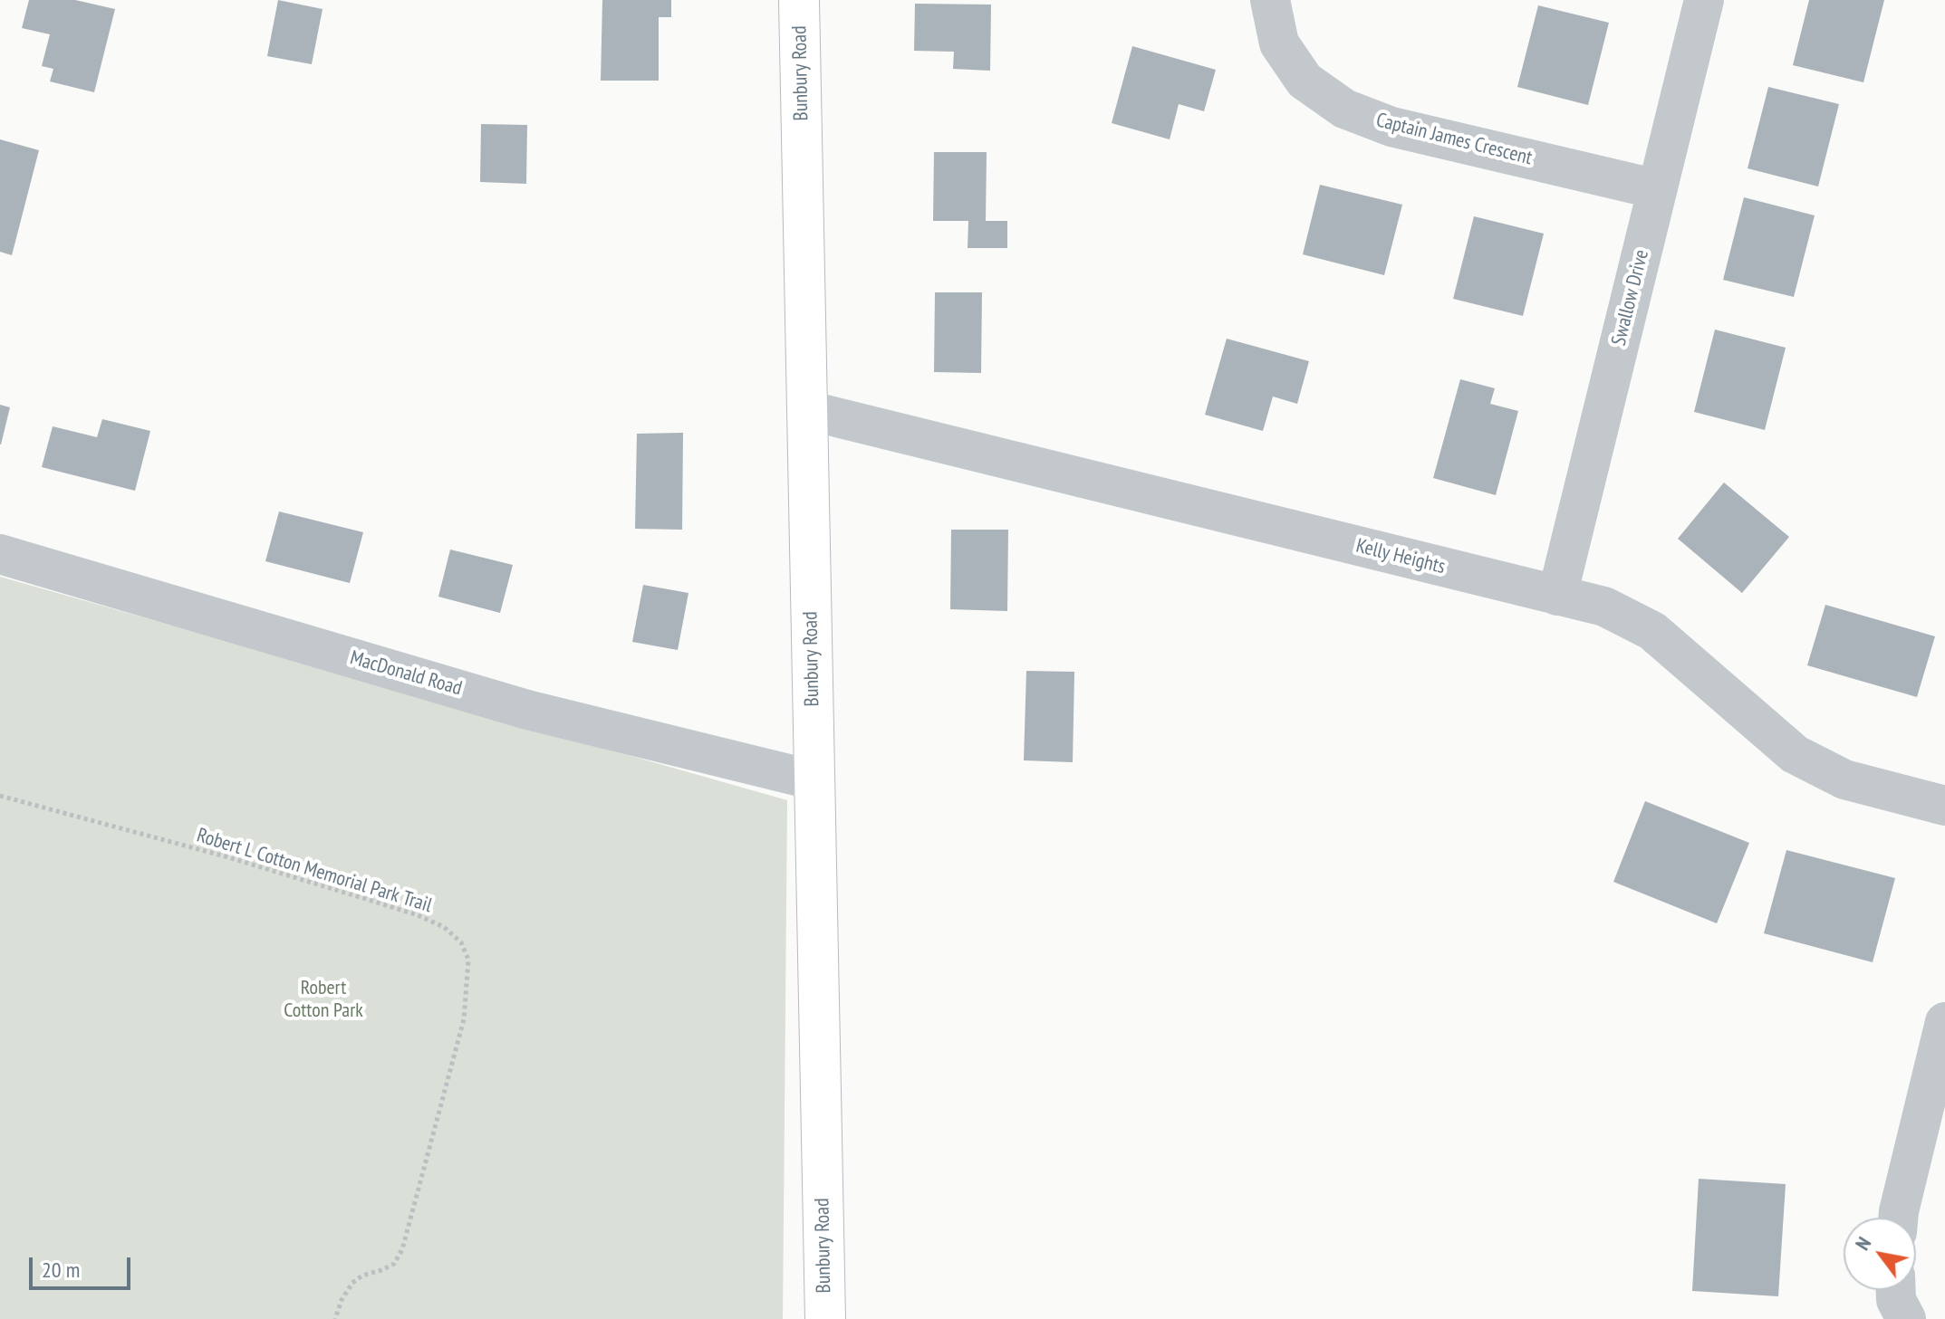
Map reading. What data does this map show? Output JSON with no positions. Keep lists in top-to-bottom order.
{
  "streets": {
    "main road": ["Bunbury Road"],
    "street": [
      "Captain James Crescent",
      "Swallow Drive",
      "Kelly Heights",
      "MacDonald Road"
    ],
    "path": ["Robert L Cotton Memorial Park Trail"]
  },
  "crossings": [
    ["Bunbury Road", "Kelly Heights"],
    ["Bunbury Road", "MacDonald Road"],
    ["Captain James Crescent", "Swallow Drive"],
    ["Swallow Drive", "Kelly Heights"]
  ],
  "parks": ["Robert Cotton Park"],
  "scale_bar": "20 m",
  "north": "top left"
}
